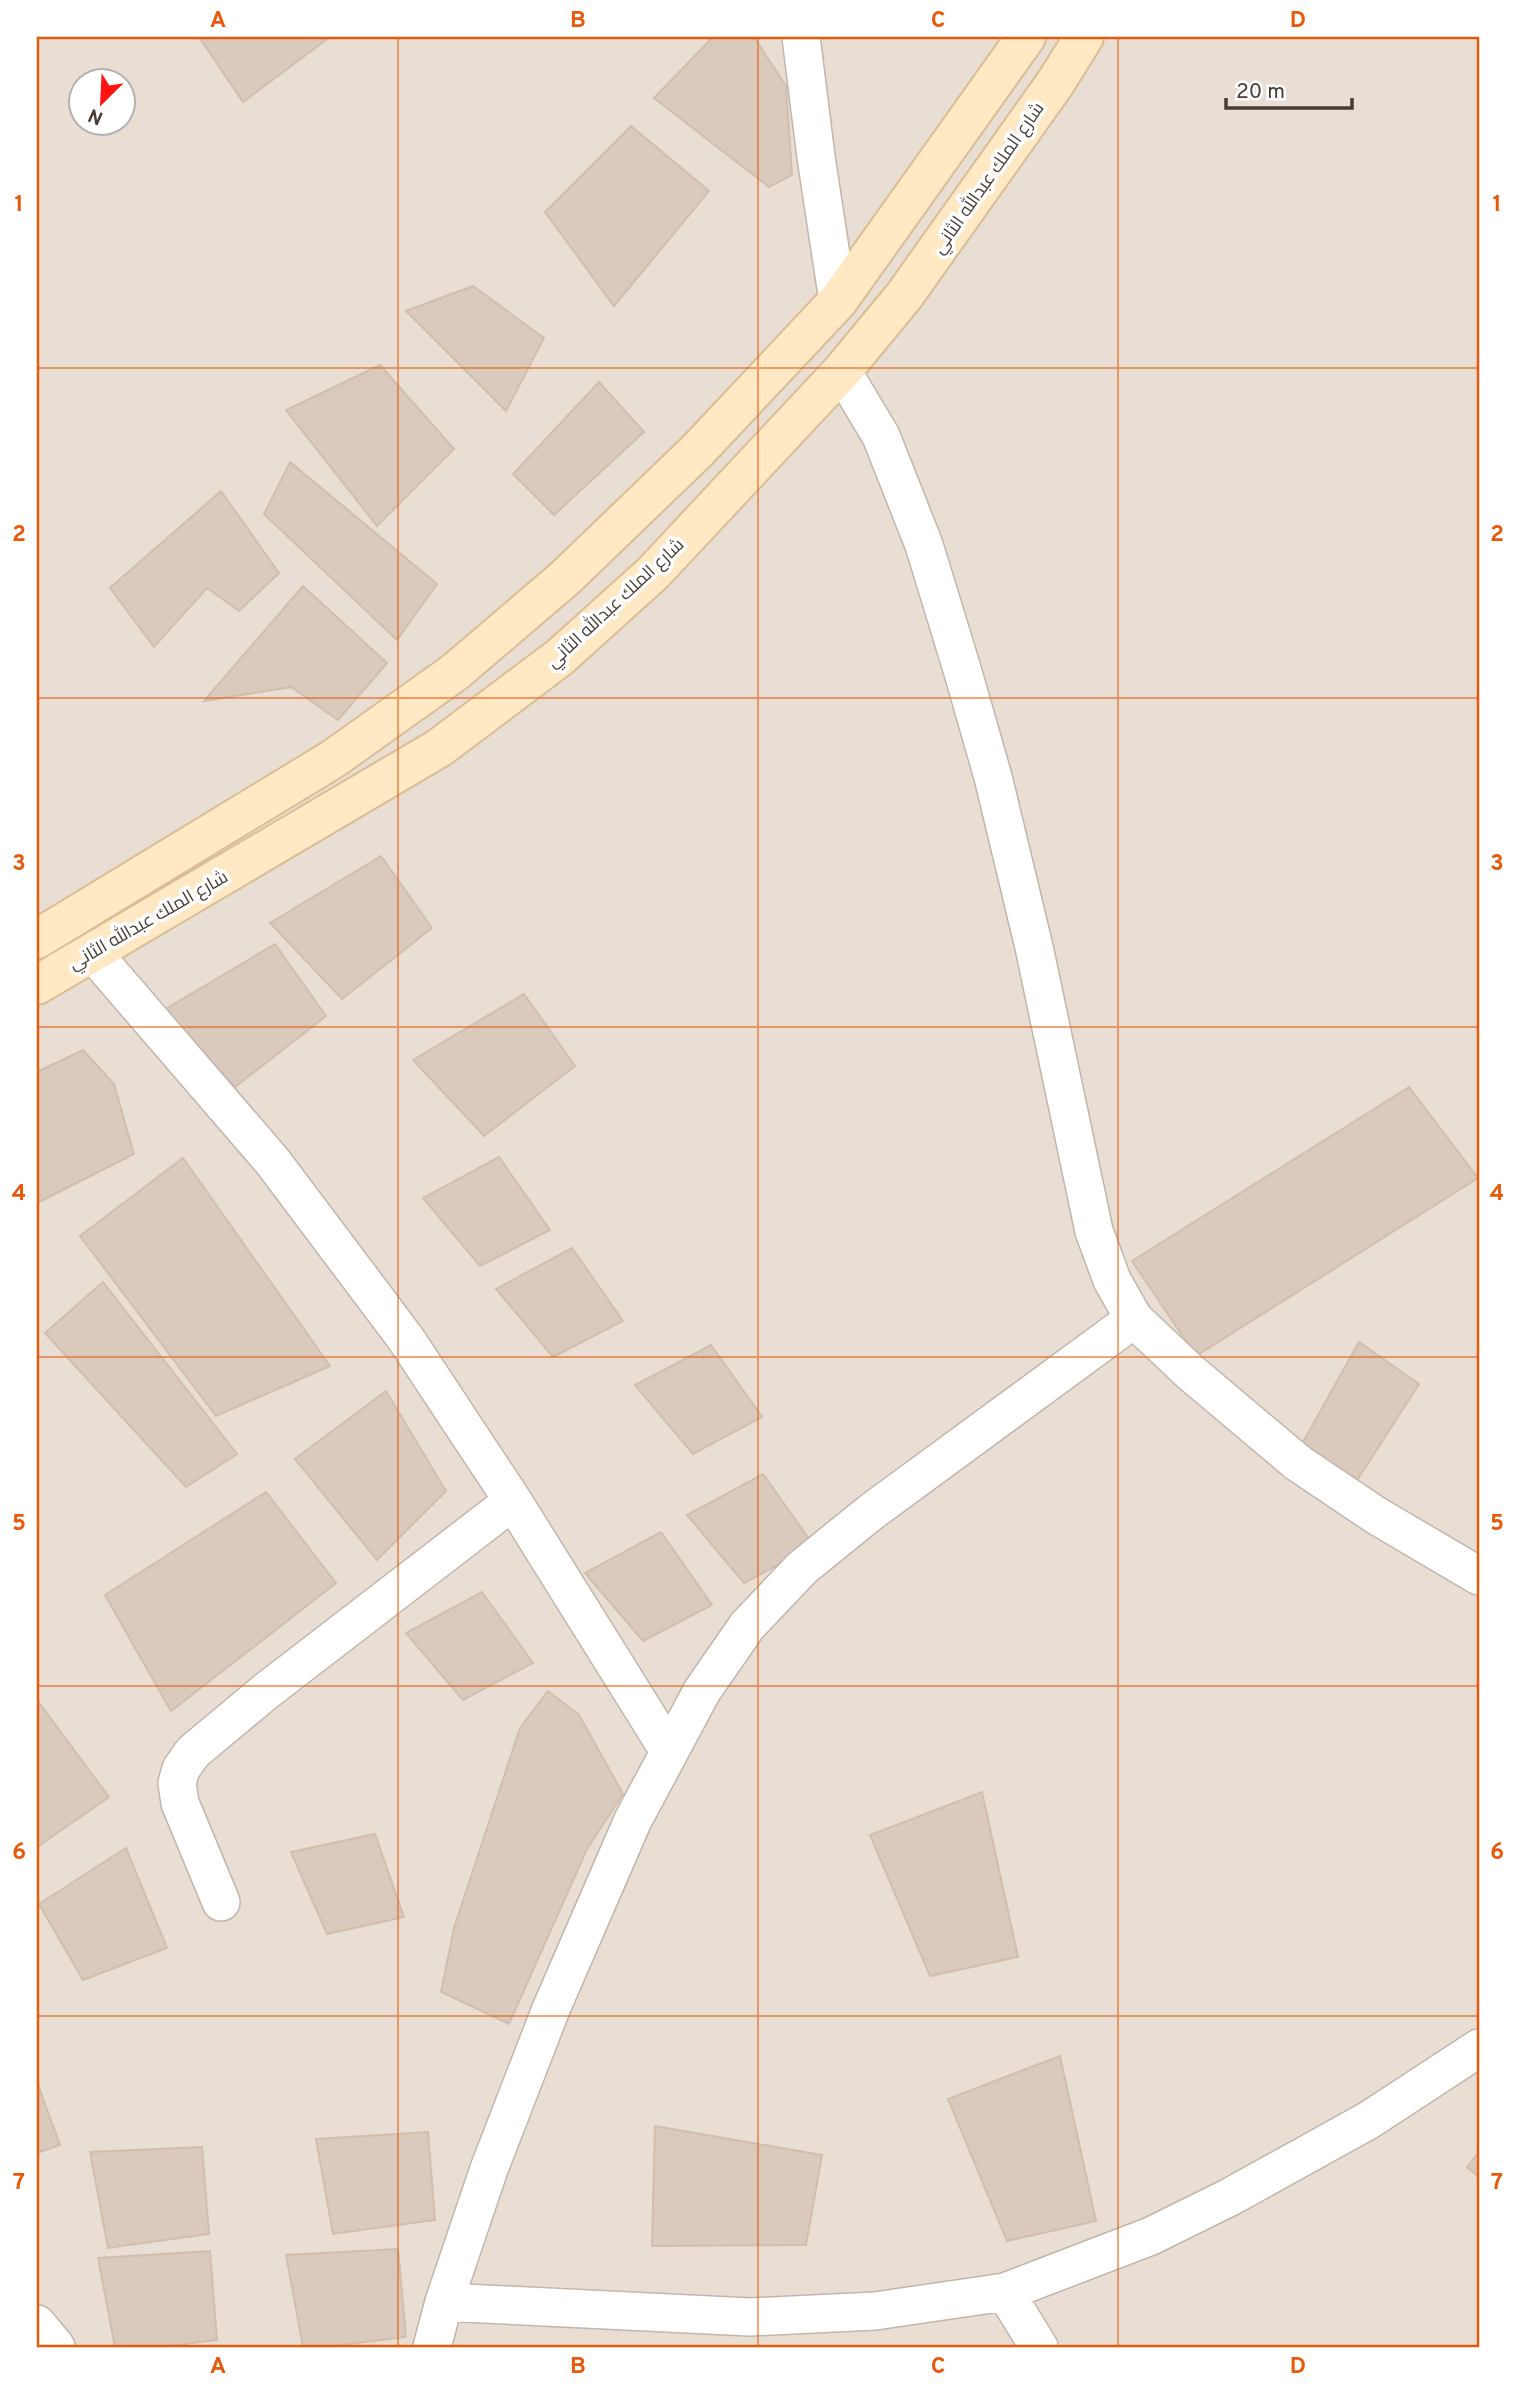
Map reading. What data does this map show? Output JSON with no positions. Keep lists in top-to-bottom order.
{
  "streets": {
    "main road": ["شارع الملك عبدالله الثاني"]
  },
  "scale_bar": "20 m",
  "north": "bottom left",
  "grid": {
    "columns": [
      "A",
      "B",
      "C",
      "D"
    ],
    "rows": [
      "1",
      "2",
      "3",
      "4",
      "5",
      "6",
      "7"
    ]
  }
}
